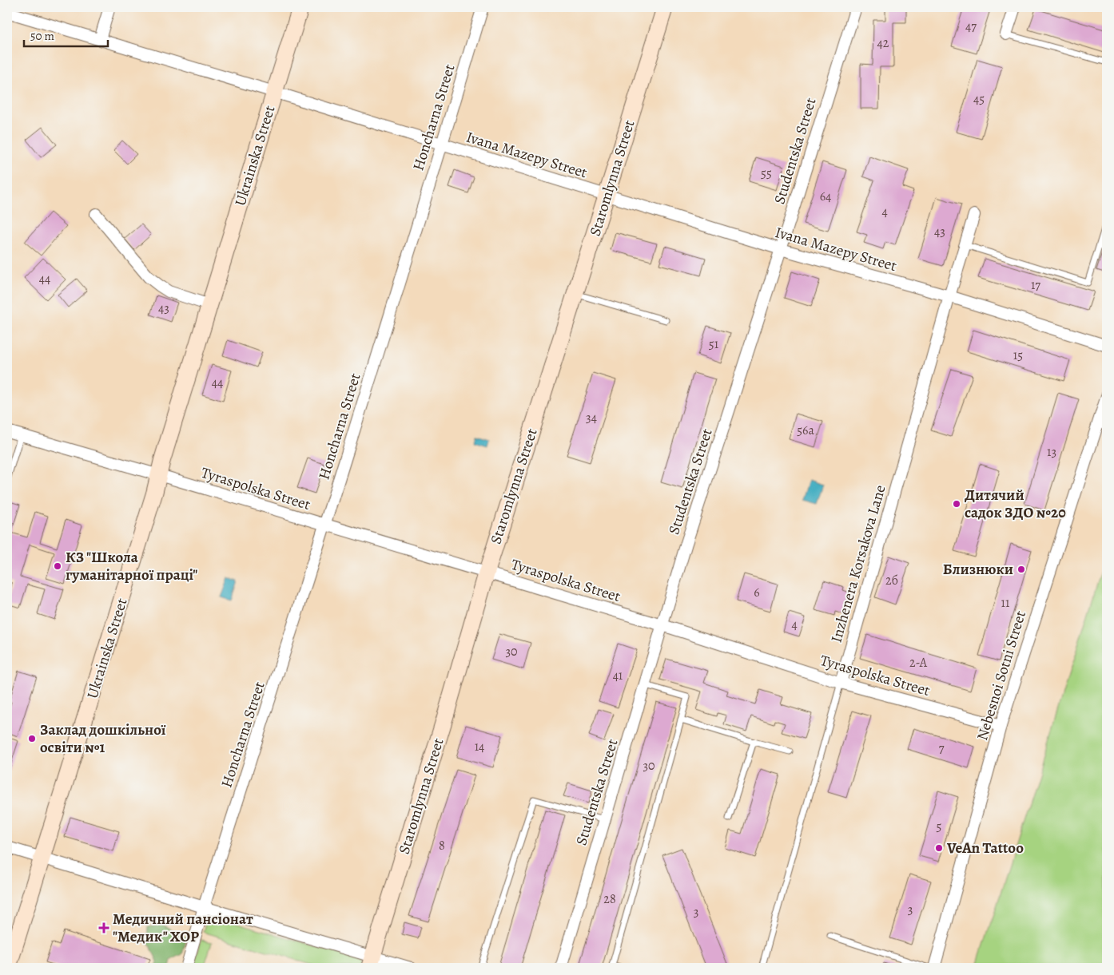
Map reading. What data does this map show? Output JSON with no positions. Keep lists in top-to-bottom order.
{
  "streets": {
    "street": [
      "Honcharna Street",
      "Studentska Street",
      "Ivana Mazepy Street",
      "Ukrainska Street",
      "Staromlynna Street",
      "Tyraspolska Street",
      "Inzhenera Korsakova Lane",
      "Nebesnoi Sotni Street"
    ]
  },
  "crossings": [
    ["Honcharna Street", "Ivana Mazepy Street"],
    ["Honcharna Street", "Tyraspolska Street"],
    ["Studentska Street", "Ivana Mazepy Street"],
    ["Studentska Street", "Tyraspolska Street"],
    ["Ivana Mazepy Street", "Ukrainska Street"],
    ["Ivana Mazepy Street", "Staromlynna Street"],
    ["Ivana Mazepy Street", "Inzhenera Korsakova Lane"],
    ["Ukrainska Street", "Tyraspolska Street"],
    ["Staromlynna Street", "Tyraspolska Street"],
    ["Tyraspolska Street", "Inzhenera Korsakova Lane"],
    ["Tyraspolska Street", "Nebesnoi Sotni Street"]
  ],
  "places": {
    "other": [
      "Дитячий садок ЗДО №20",
      "КЗ \"Школа гуманітарної праці\"",
      "Близнюки",
      "Заклад дошкільної освіти №1",
      "VeAn Tattoo"
    ],
    "health": ["Медичний пансіонат \"Медик\" ХОР"]
  },
  "house_numbers": [
    "47",
    "42",
    "45",
    "55",
    "64",
    "4",
    "43",
    "44",
    "17",
    "43",
    "51",
    "15",
    "44",
    "34",
    "56а",
    "13",
    "2б",
    "6",
    "11",
    "4",
    "30",
    "2-А",
    "41",
    "14",
    "7",
    "30",
    "5",
    "8",
    "28",
    "3",
    "3"
  ],
  "scale_bar": "50 m"
}
